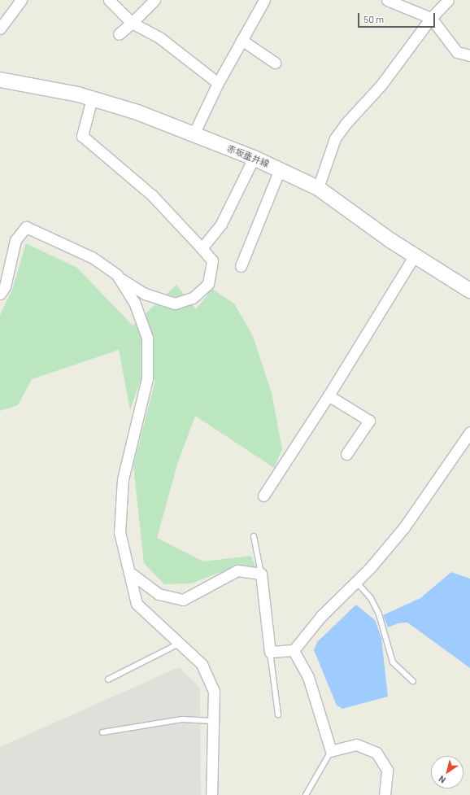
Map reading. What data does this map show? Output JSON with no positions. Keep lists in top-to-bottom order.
{
  "streets": {
    "main road": ["赤坂垂井線"]
  },
  "scale_bar": "50 m",
  "north": "bottom left"
}
